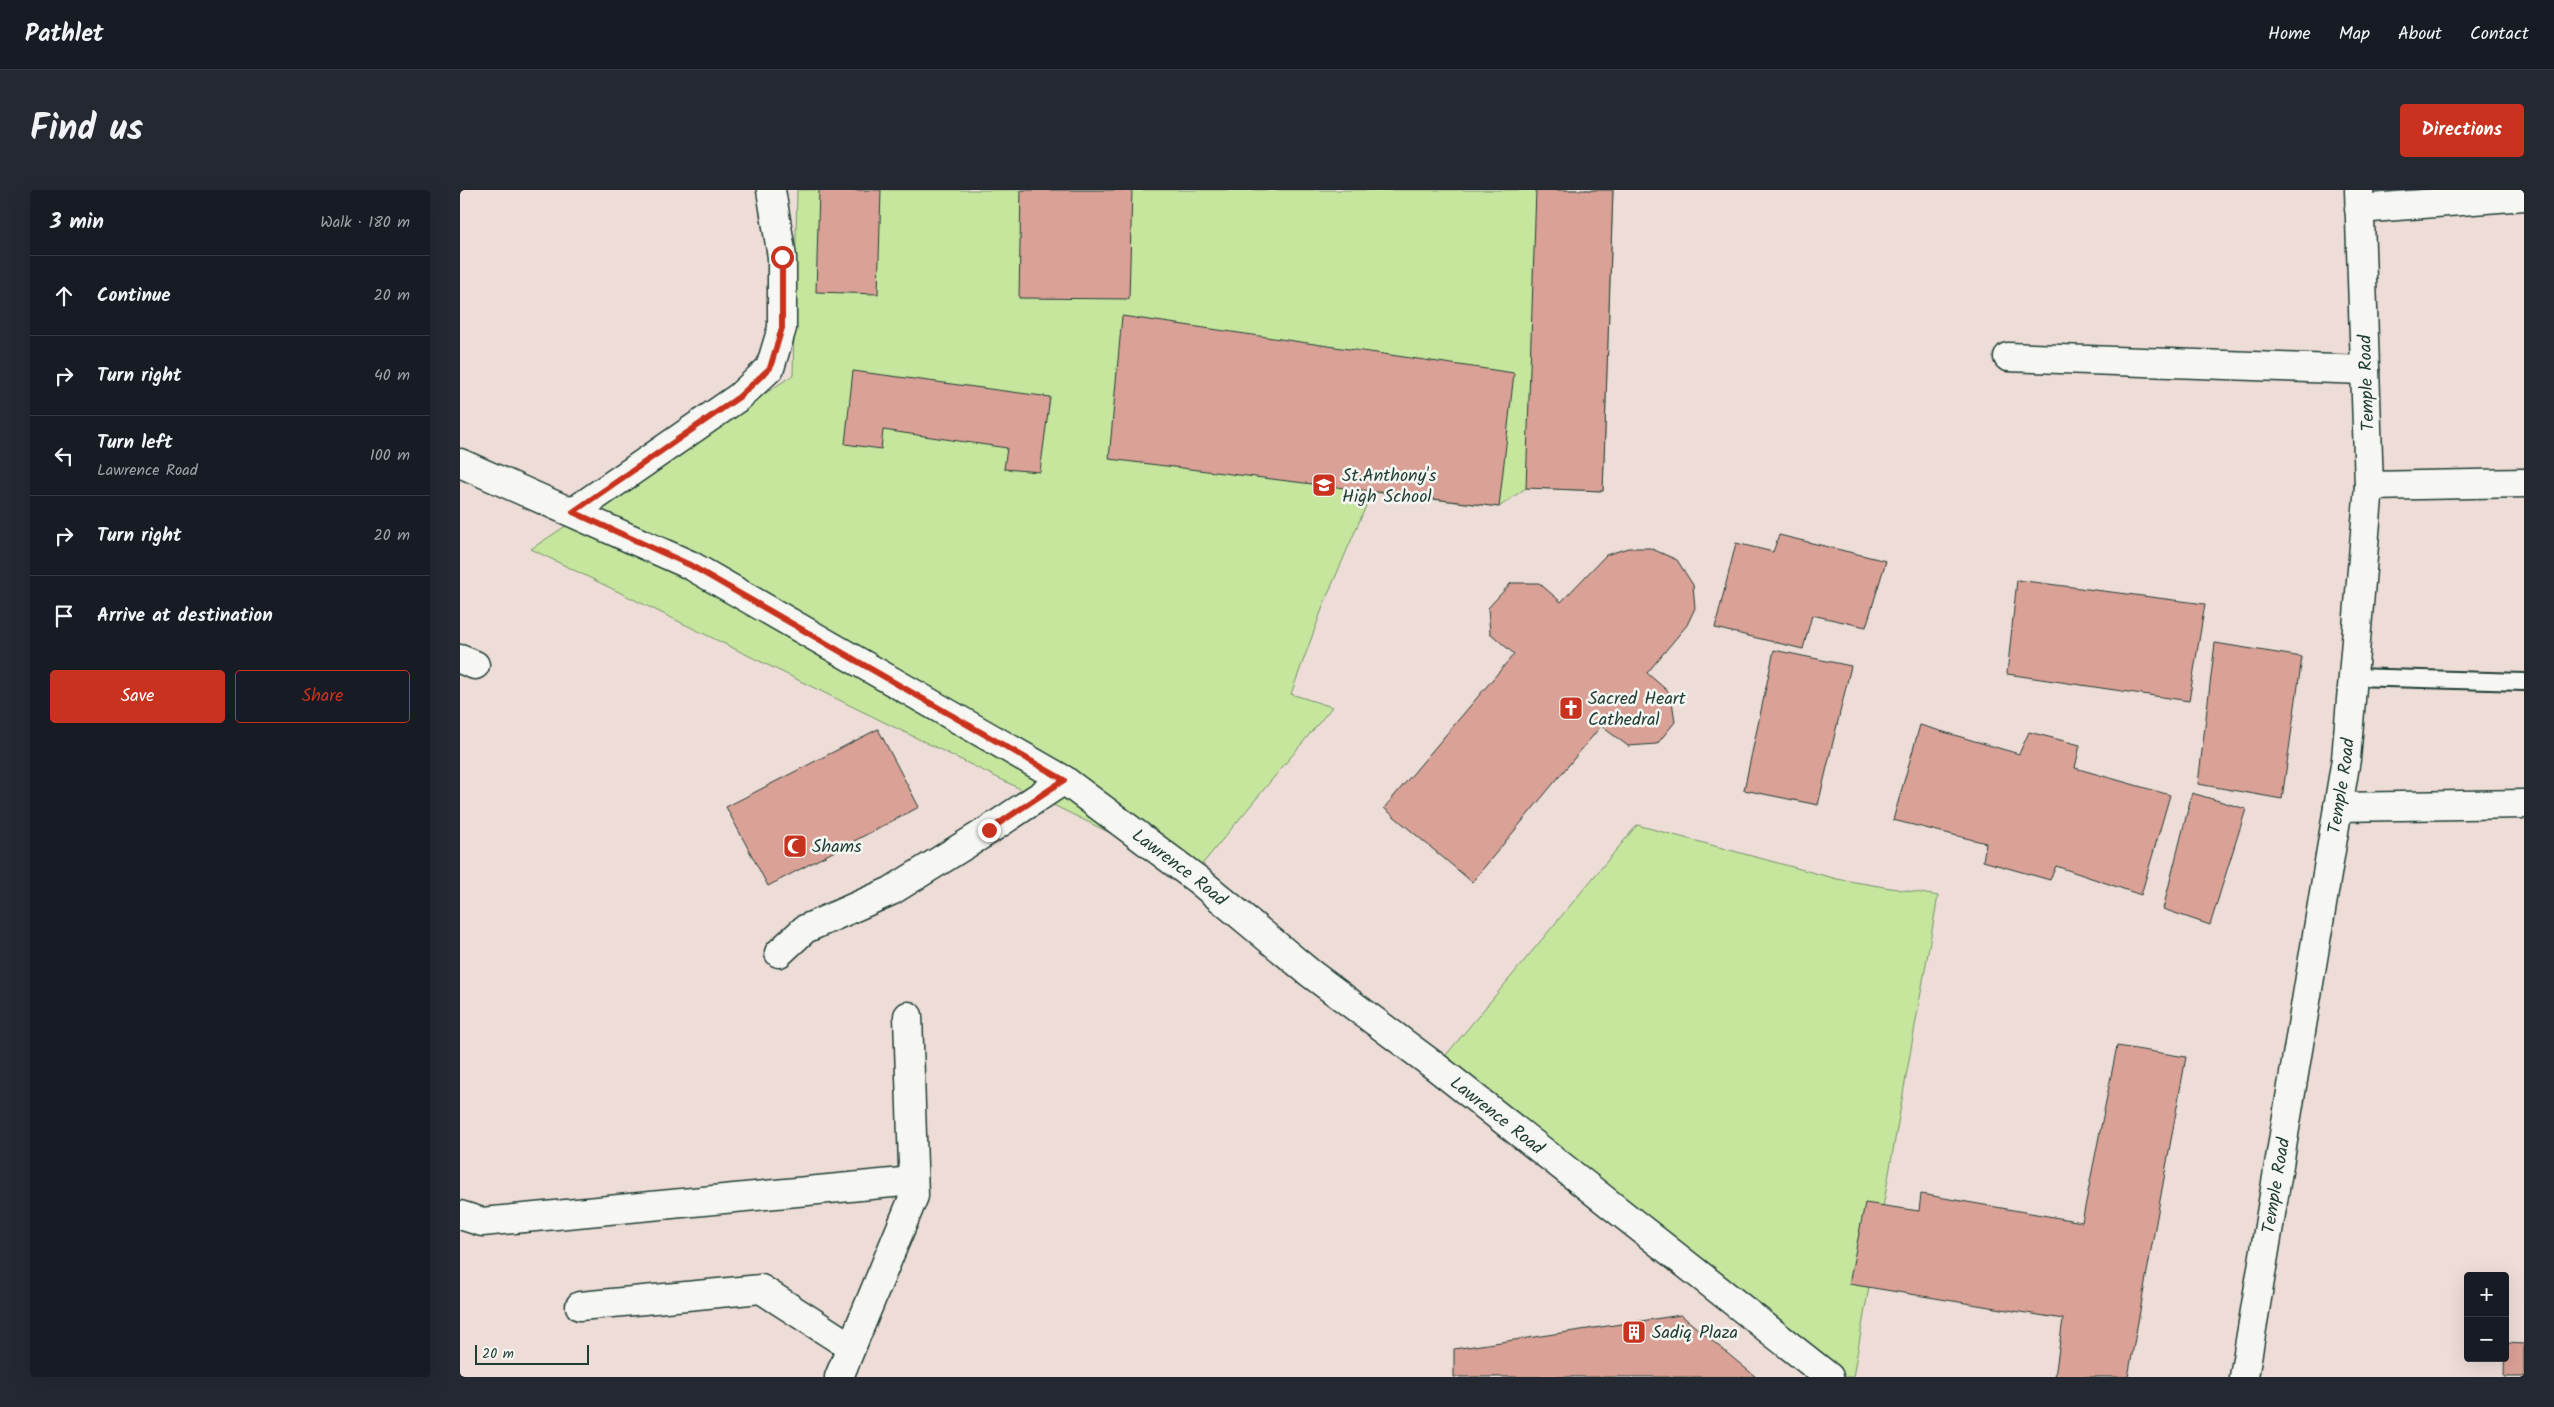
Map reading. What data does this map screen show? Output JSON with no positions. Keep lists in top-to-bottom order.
{
  "streets": {
    "street": ["Temple Road", "Lawrence Road"]
  },
  "places": {
    "school or university": ["St.Anthony's High School"],
    "church": ["Sacred Heart Cathedral"],
    "mosque": ["Shams"],
    "building": ["Sadiq Plaza"]
  },
  "scale_bar": "20 m",
  "page": {
    "header": "Pathlet",
    "nav": [
      "Home",
      "Map",
      "About",
      "Contact"
    ],
    "title": "Find us",
    "buttons": [
      "Directions",
      ["Save", "Share"]
    ],
    "heading": ["3 min", "Walk · 180 m"],
    "list": [
      ["Continue", "20 m"],
      ["Turn right", "40 m"],
      ["Turn left", "Lawrence Road", "100 m"],
      ["Turn right", "20 m"],
      "Arrive at destination"
    ],
    "map_buttons": ["+", "−"],
    "scale": "20 m"
  }
}
